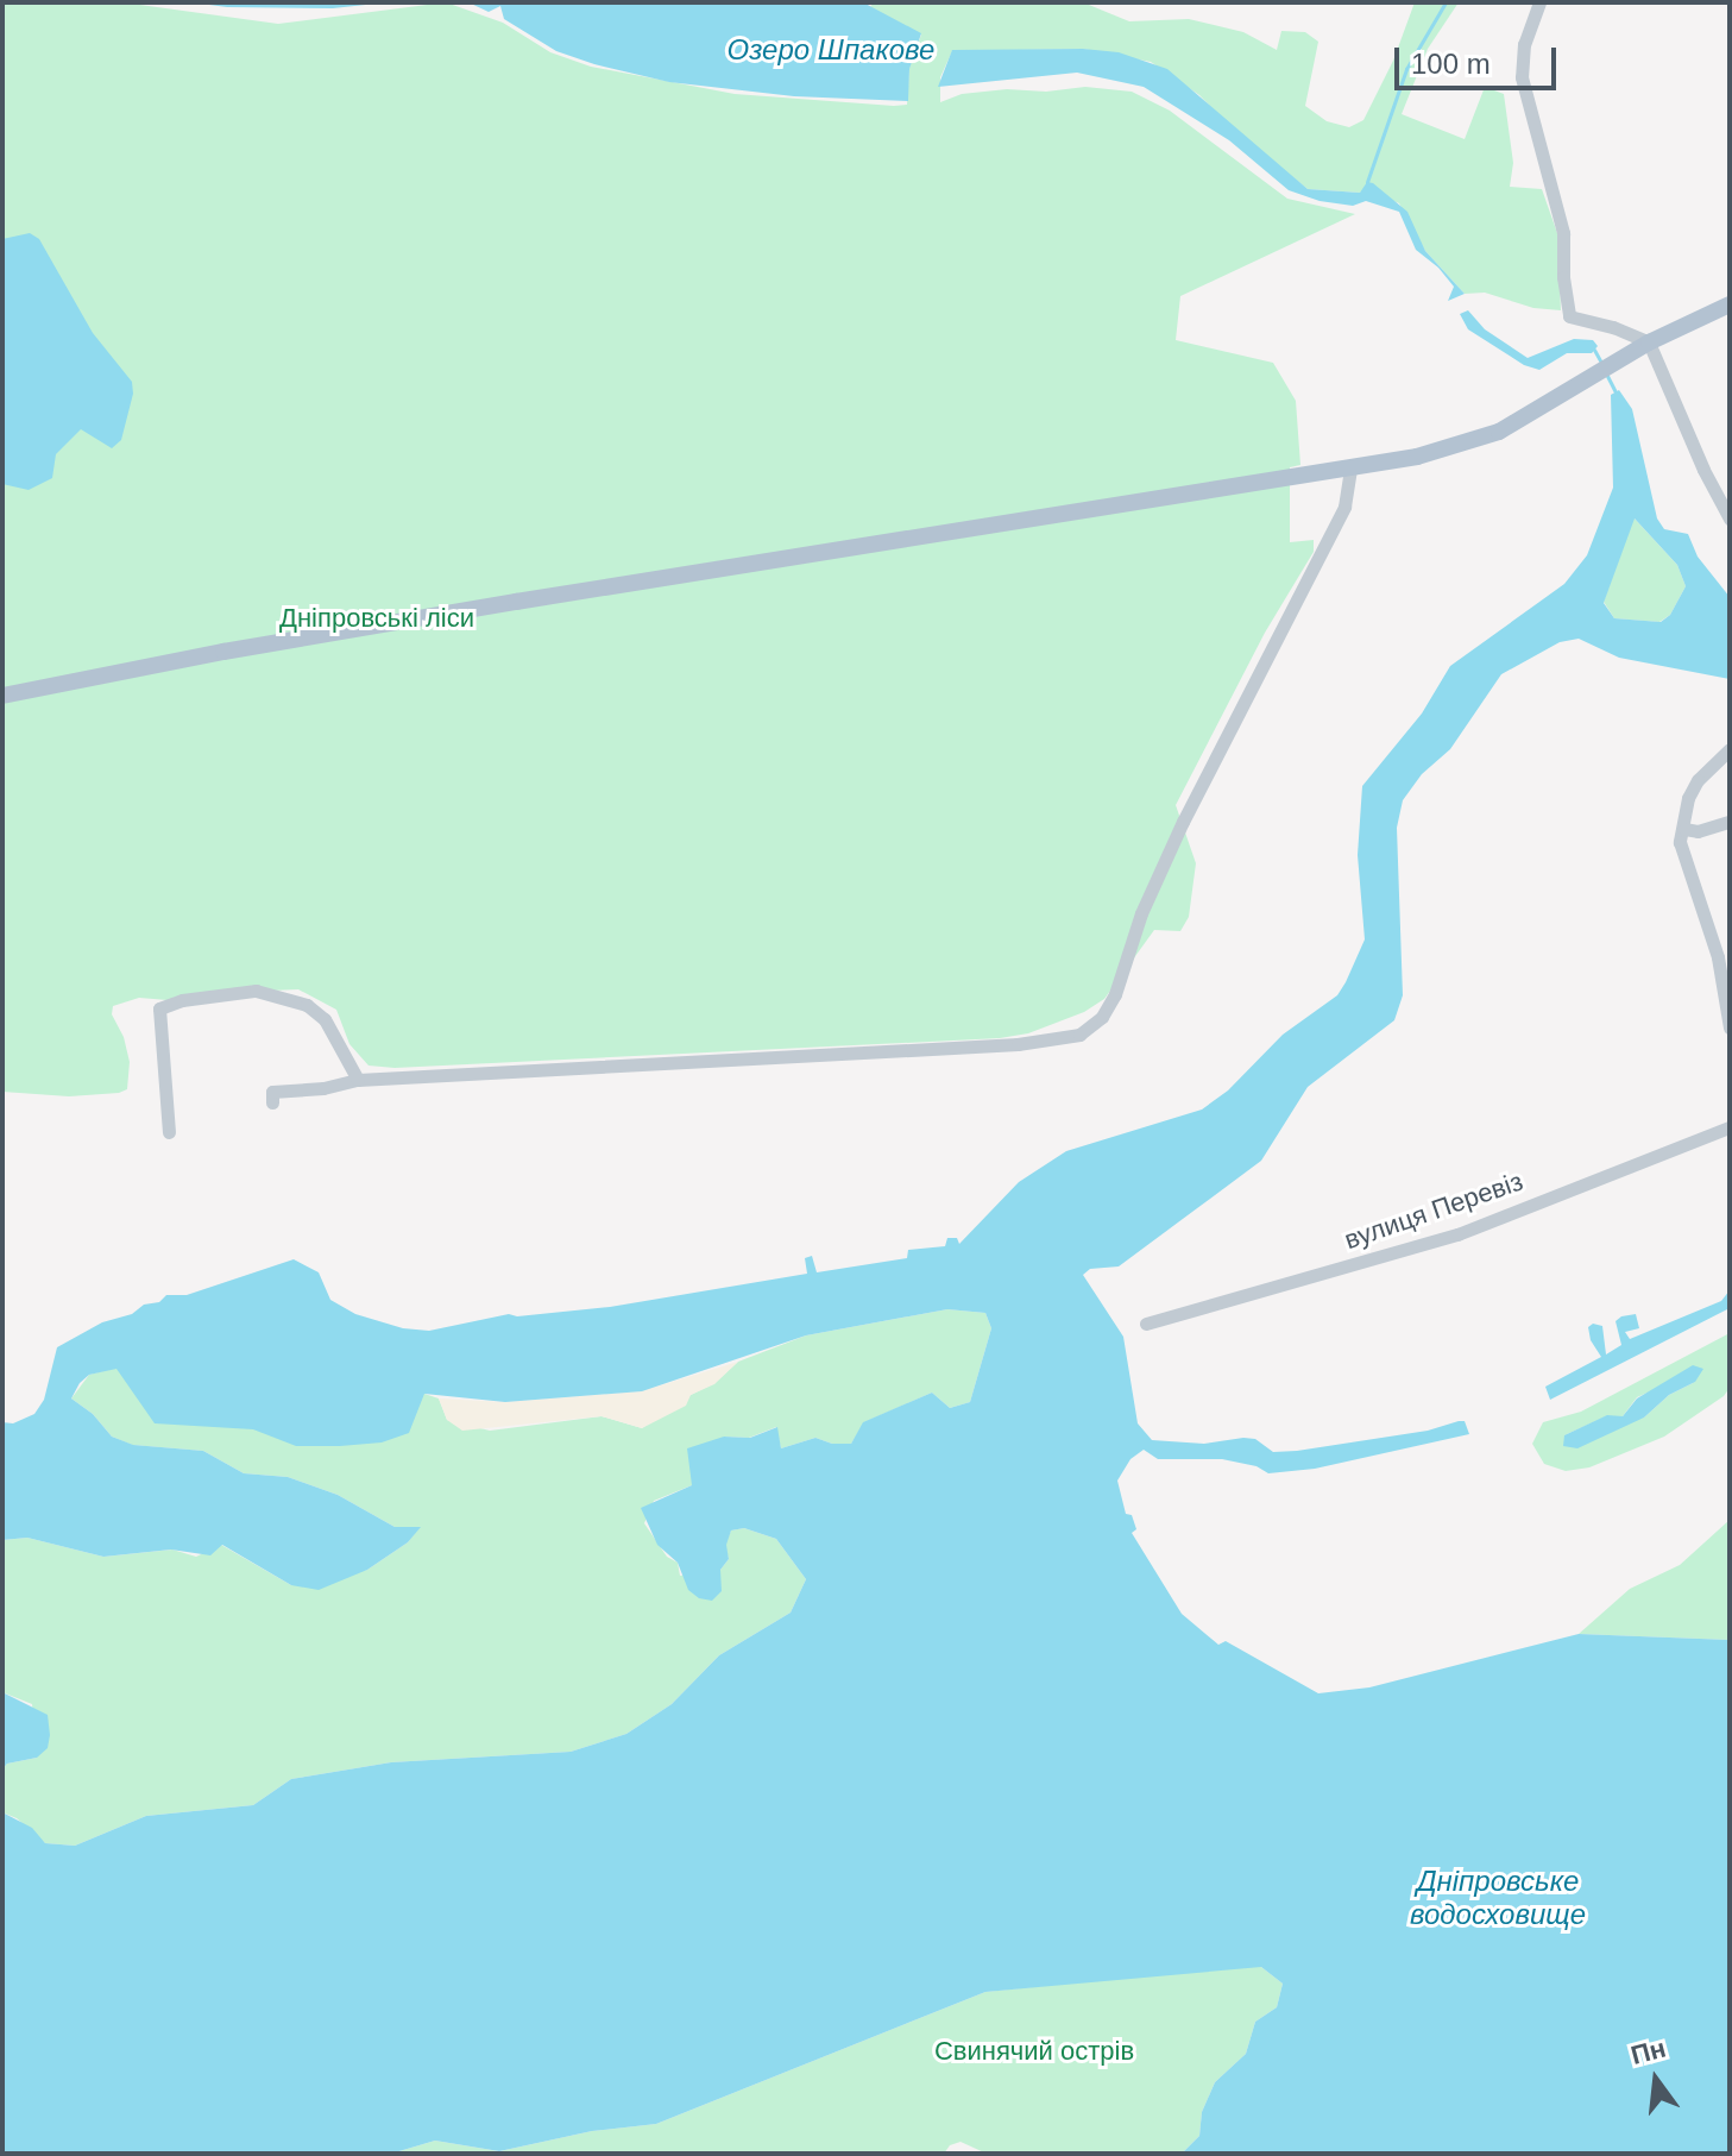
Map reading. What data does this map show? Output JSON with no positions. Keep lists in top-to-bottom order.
{
  "streets": {
    "street": ["вулиця Перевіз"]
  },
  "water": ["Озеро Шпакове", "Дніпровське водосховище"],
  "parks": ["Дніпровські ліси", "Свинячий острів"],
  "scale_bar": "100 m",
  "north": "top"
}
